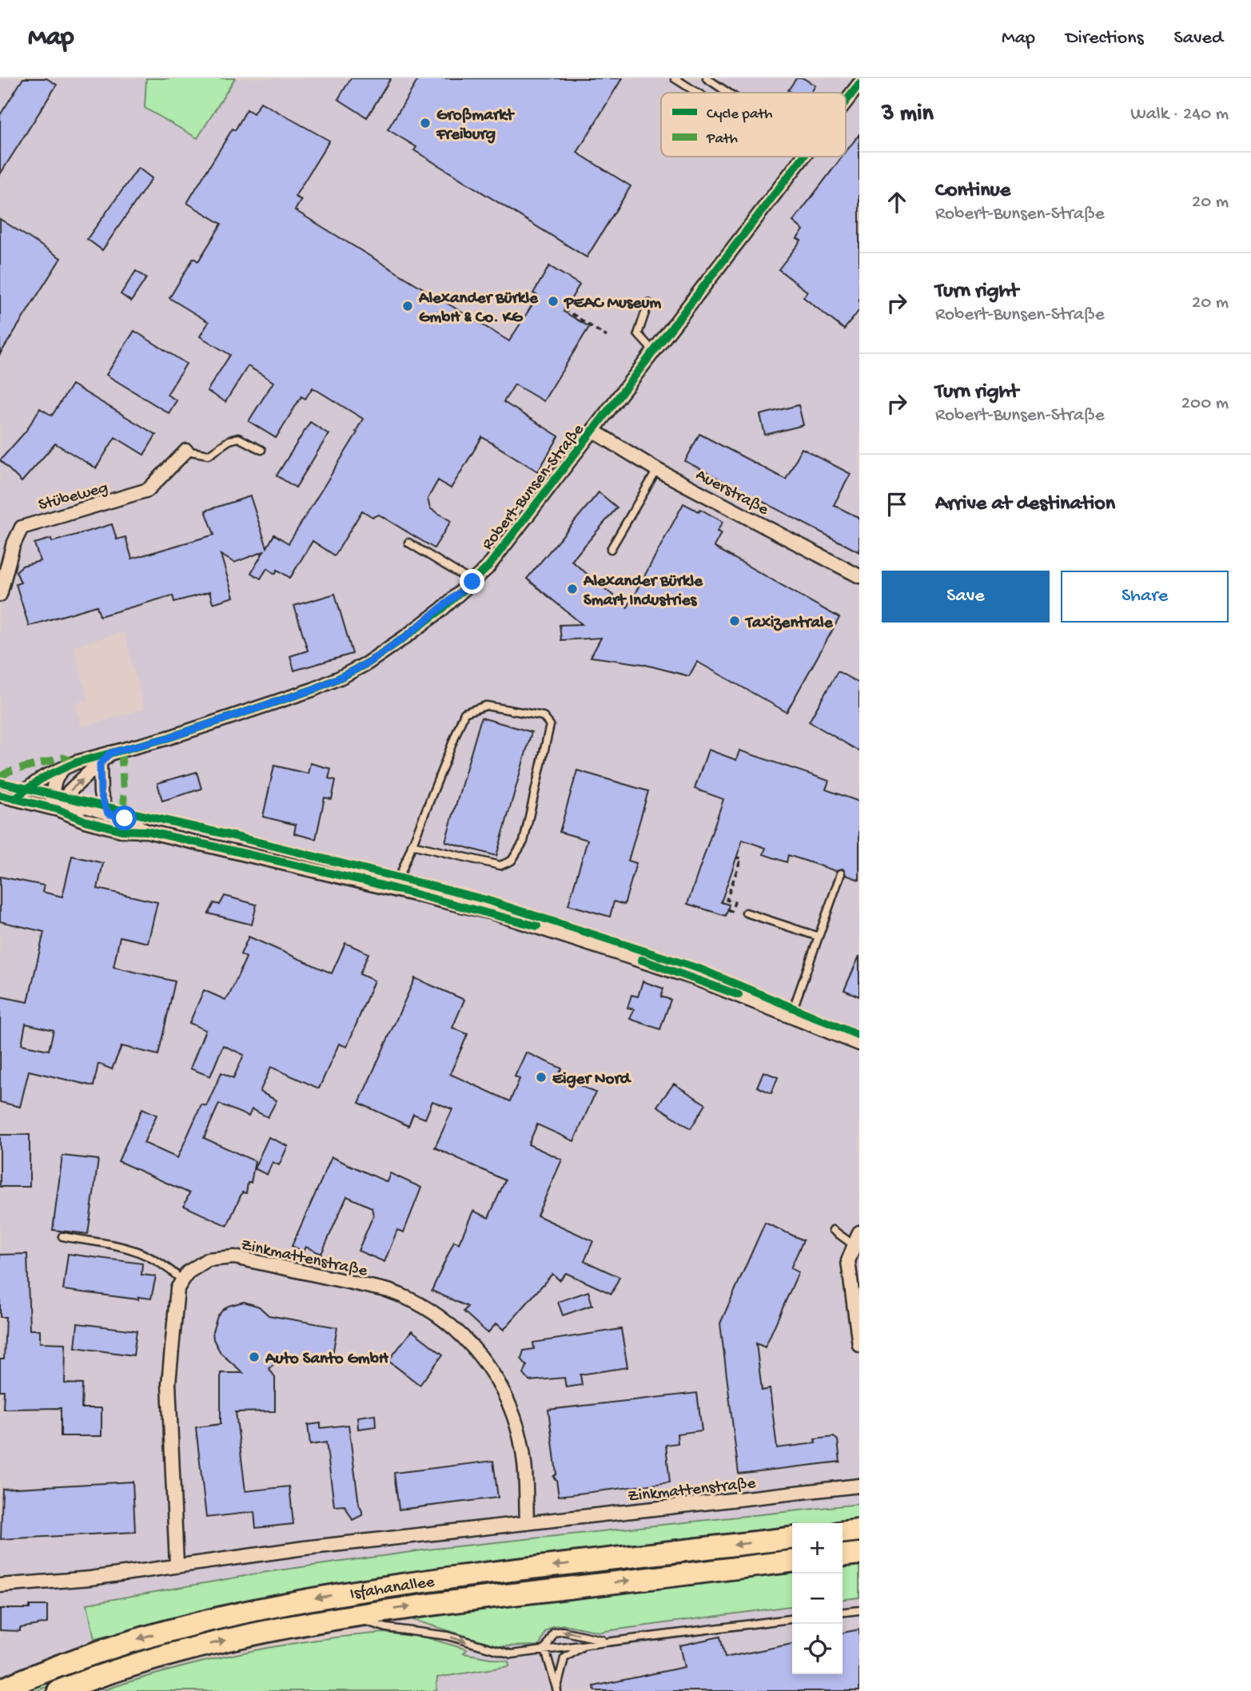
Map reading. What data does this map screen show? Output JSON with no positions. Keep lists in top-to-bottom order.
{
  "streets": {
    "highway": ["Isfahanallee"],
    "street": [
      "Robert-Bunsen-Straße",
      "Auerstraße",
      "Stübeweg",
      "Zinkmattenstraße"
    ]
  },
  "crossings": [
    ["Robert-Bunsen-Straße", "Auerstraße"]
  ],
  "places": [
    "Großmarkt Freiburg",
    "PEAC Museum",
    "Alexander Bürkle GmbH & Co. KG",
    "Alexander Bürkle Smart Industries",
    "Taxizentrale",
    "Eiger Nord",
    "Auto Santo GmbH"
  ],
  "legend": ["Cycle path", "Path"],
  "page": {
    "header": "Map",
    "nav": ["Map", "Directions", "Saved"],
    "heading": ["3 min", "Walk · 240 m"],
    "list": [
      ["Continue", "Robert-Bunsen-Straße", "20 m"],
      ["Turn right", "Robert-Bunsen-Straße", "20 m"],
      ["Turn right", "Robert-Bunsen-Straße", "200 m"],
      "Arrive at destination"
    ],
    "buttons": ["Save", "Share"],
    "map_buttons": ["+", "−"]
  }
}
